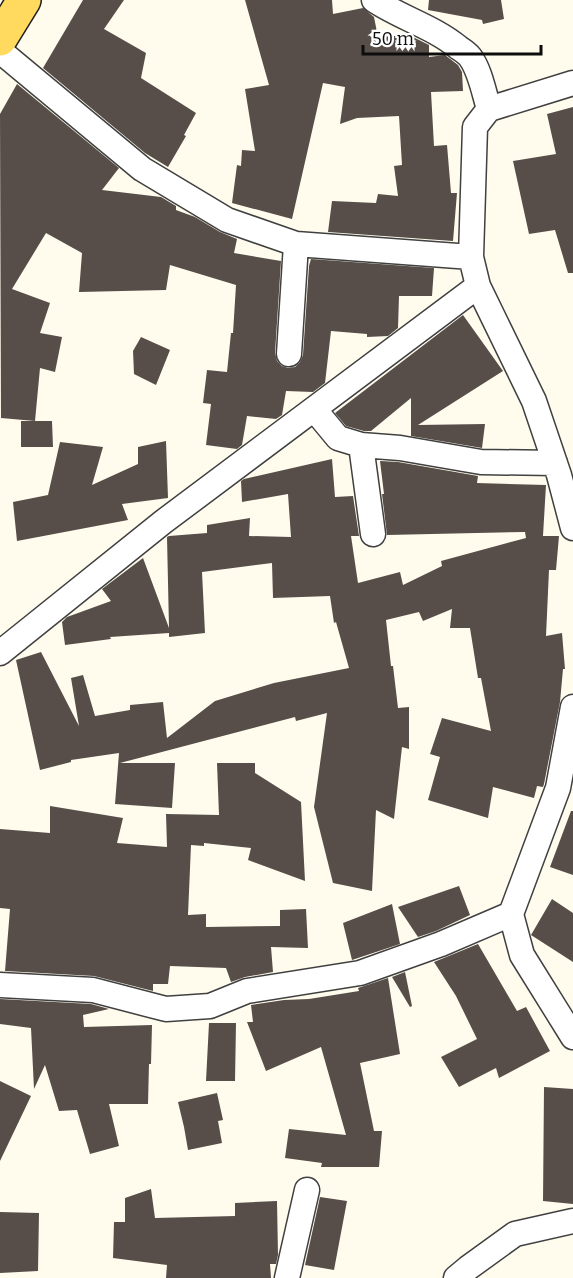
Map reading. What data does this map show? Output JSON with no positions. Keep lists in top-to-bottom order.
{
  "scale_bar": "50 m"
}
